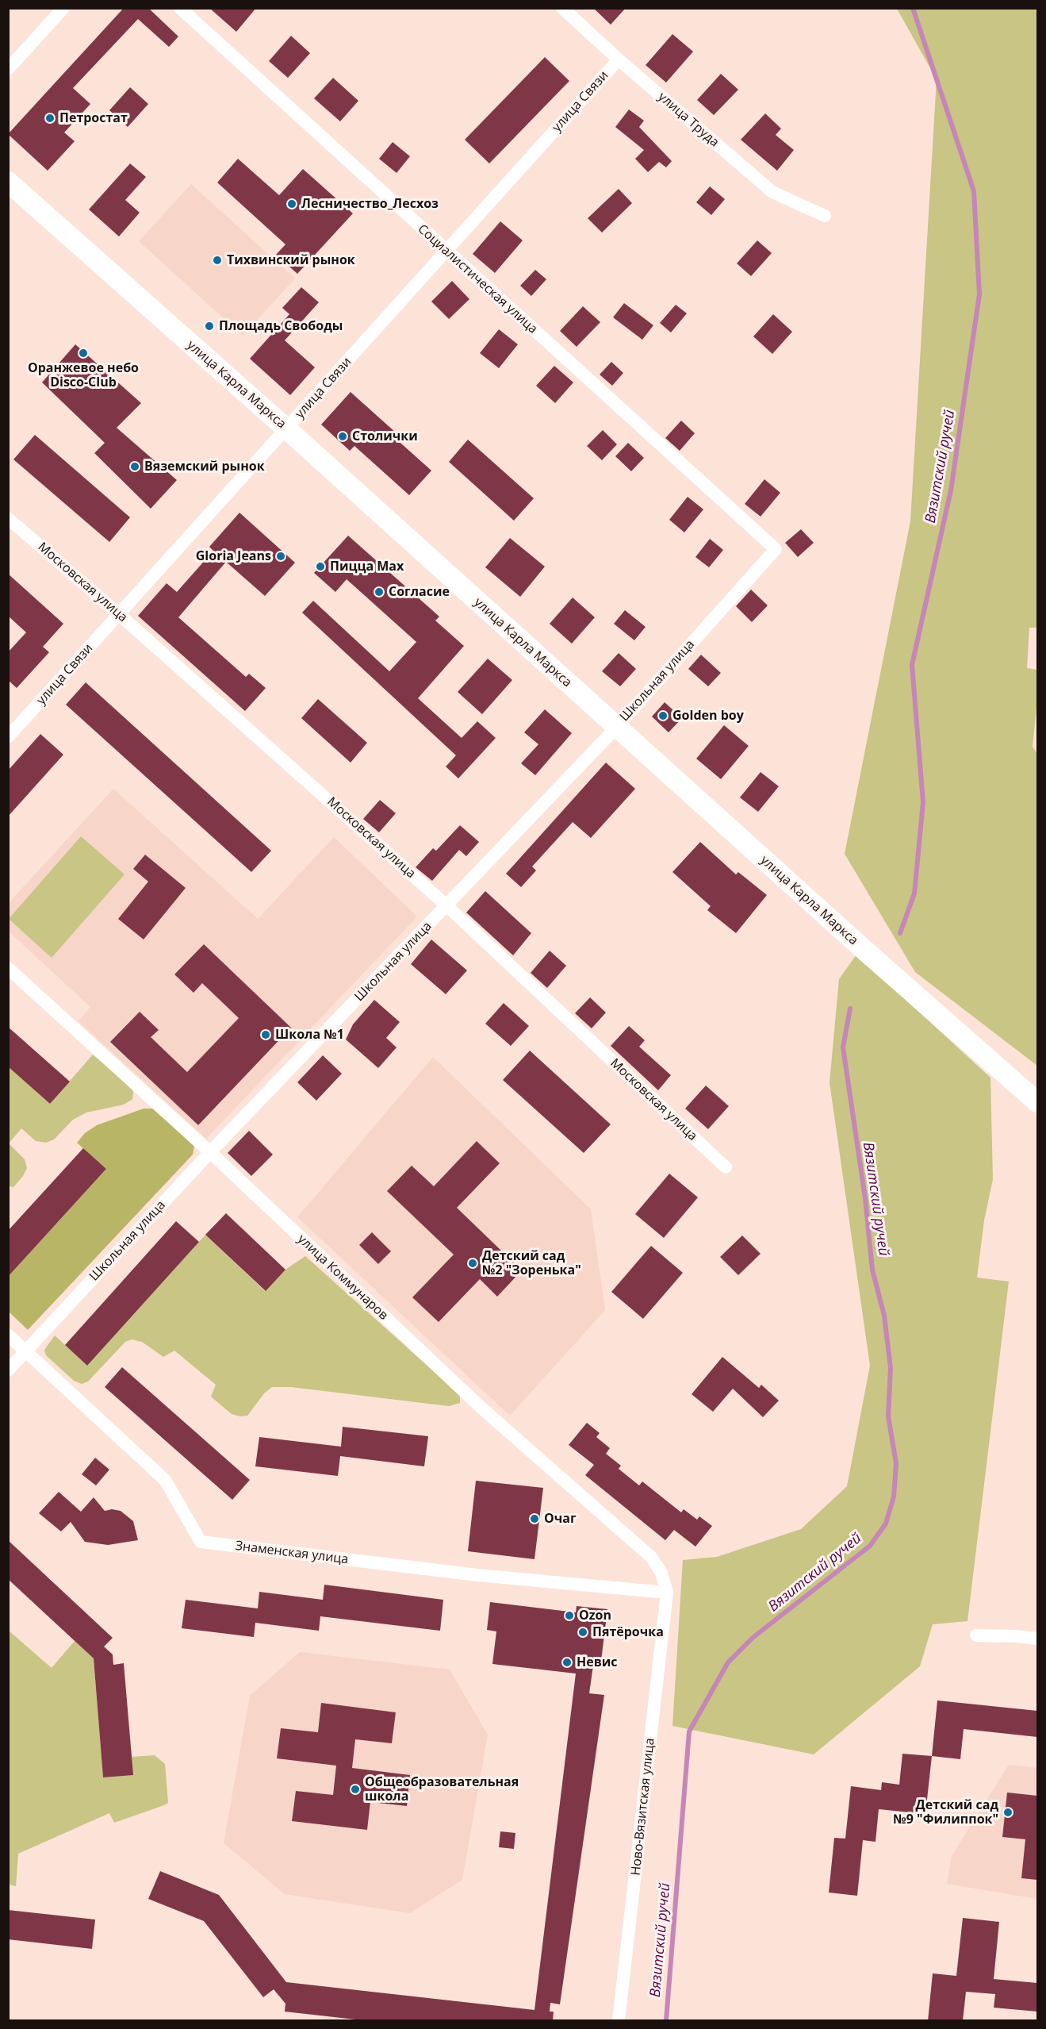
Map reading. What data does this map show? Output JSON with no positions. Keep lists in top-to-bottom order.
{
  "streets": {
    "main road": ["улица Карла Маркса"],
    "street": [
      "улица Связи",
      "улица Труда",
      "Социалистическая улица",
      "Московская улица",
      "Школьная улица",
      "улица Коммунаров",
      "Знаменская улица",
      "Ново-Вязитская улица"
    ]
  },
  "crossings": [
    ["улица Связи", "улица Труда"],
    ["улица Связи", "Социалистическая улица"],
    ["улица Связи", "улица Карла Маркса"],
    ["улица Связи", "Московская улица"],
    ["Социалистическая улица", "Школьная улица"],
    ["улица Карла Маркса", "Школьная улица"],
    ["Московская улица", "Школьная улица"],
    ["Школьная улица", "улица Коммунаров"],
    ["Школьная улица", "Знаменская улица"],
    ["улица Коммунаров", "Знаменская улица"],
    ["улица Коммунаров", "Ново-Вязитская улица"],
    ["Знаменская улица", "Ново-Вязитская улица"]
  ],
  "water": ["Вязитский ручей"],
  "places": [
    "Петростат",
    "Лесничество_Лесхоз",
    "Тихвинский рынок",
    "Площадь Свободы",
    "Оранжевое небо Disco-Club",
    "Столички",
    "Вяземский рынок",
    "Gloria Jeans",
    "Пицца Max",
    "Согласие",
    "Golden boy",
    "Школа №1",
    "Детский сад №2 \"Зоренька\"",
    "Очаг",
    "Ozon",
    "Пятёрочка",
    "Невис",
    "Общеобразовательная школа",
    "Детский сад №9 \"Филиппок\""
  ]
}
